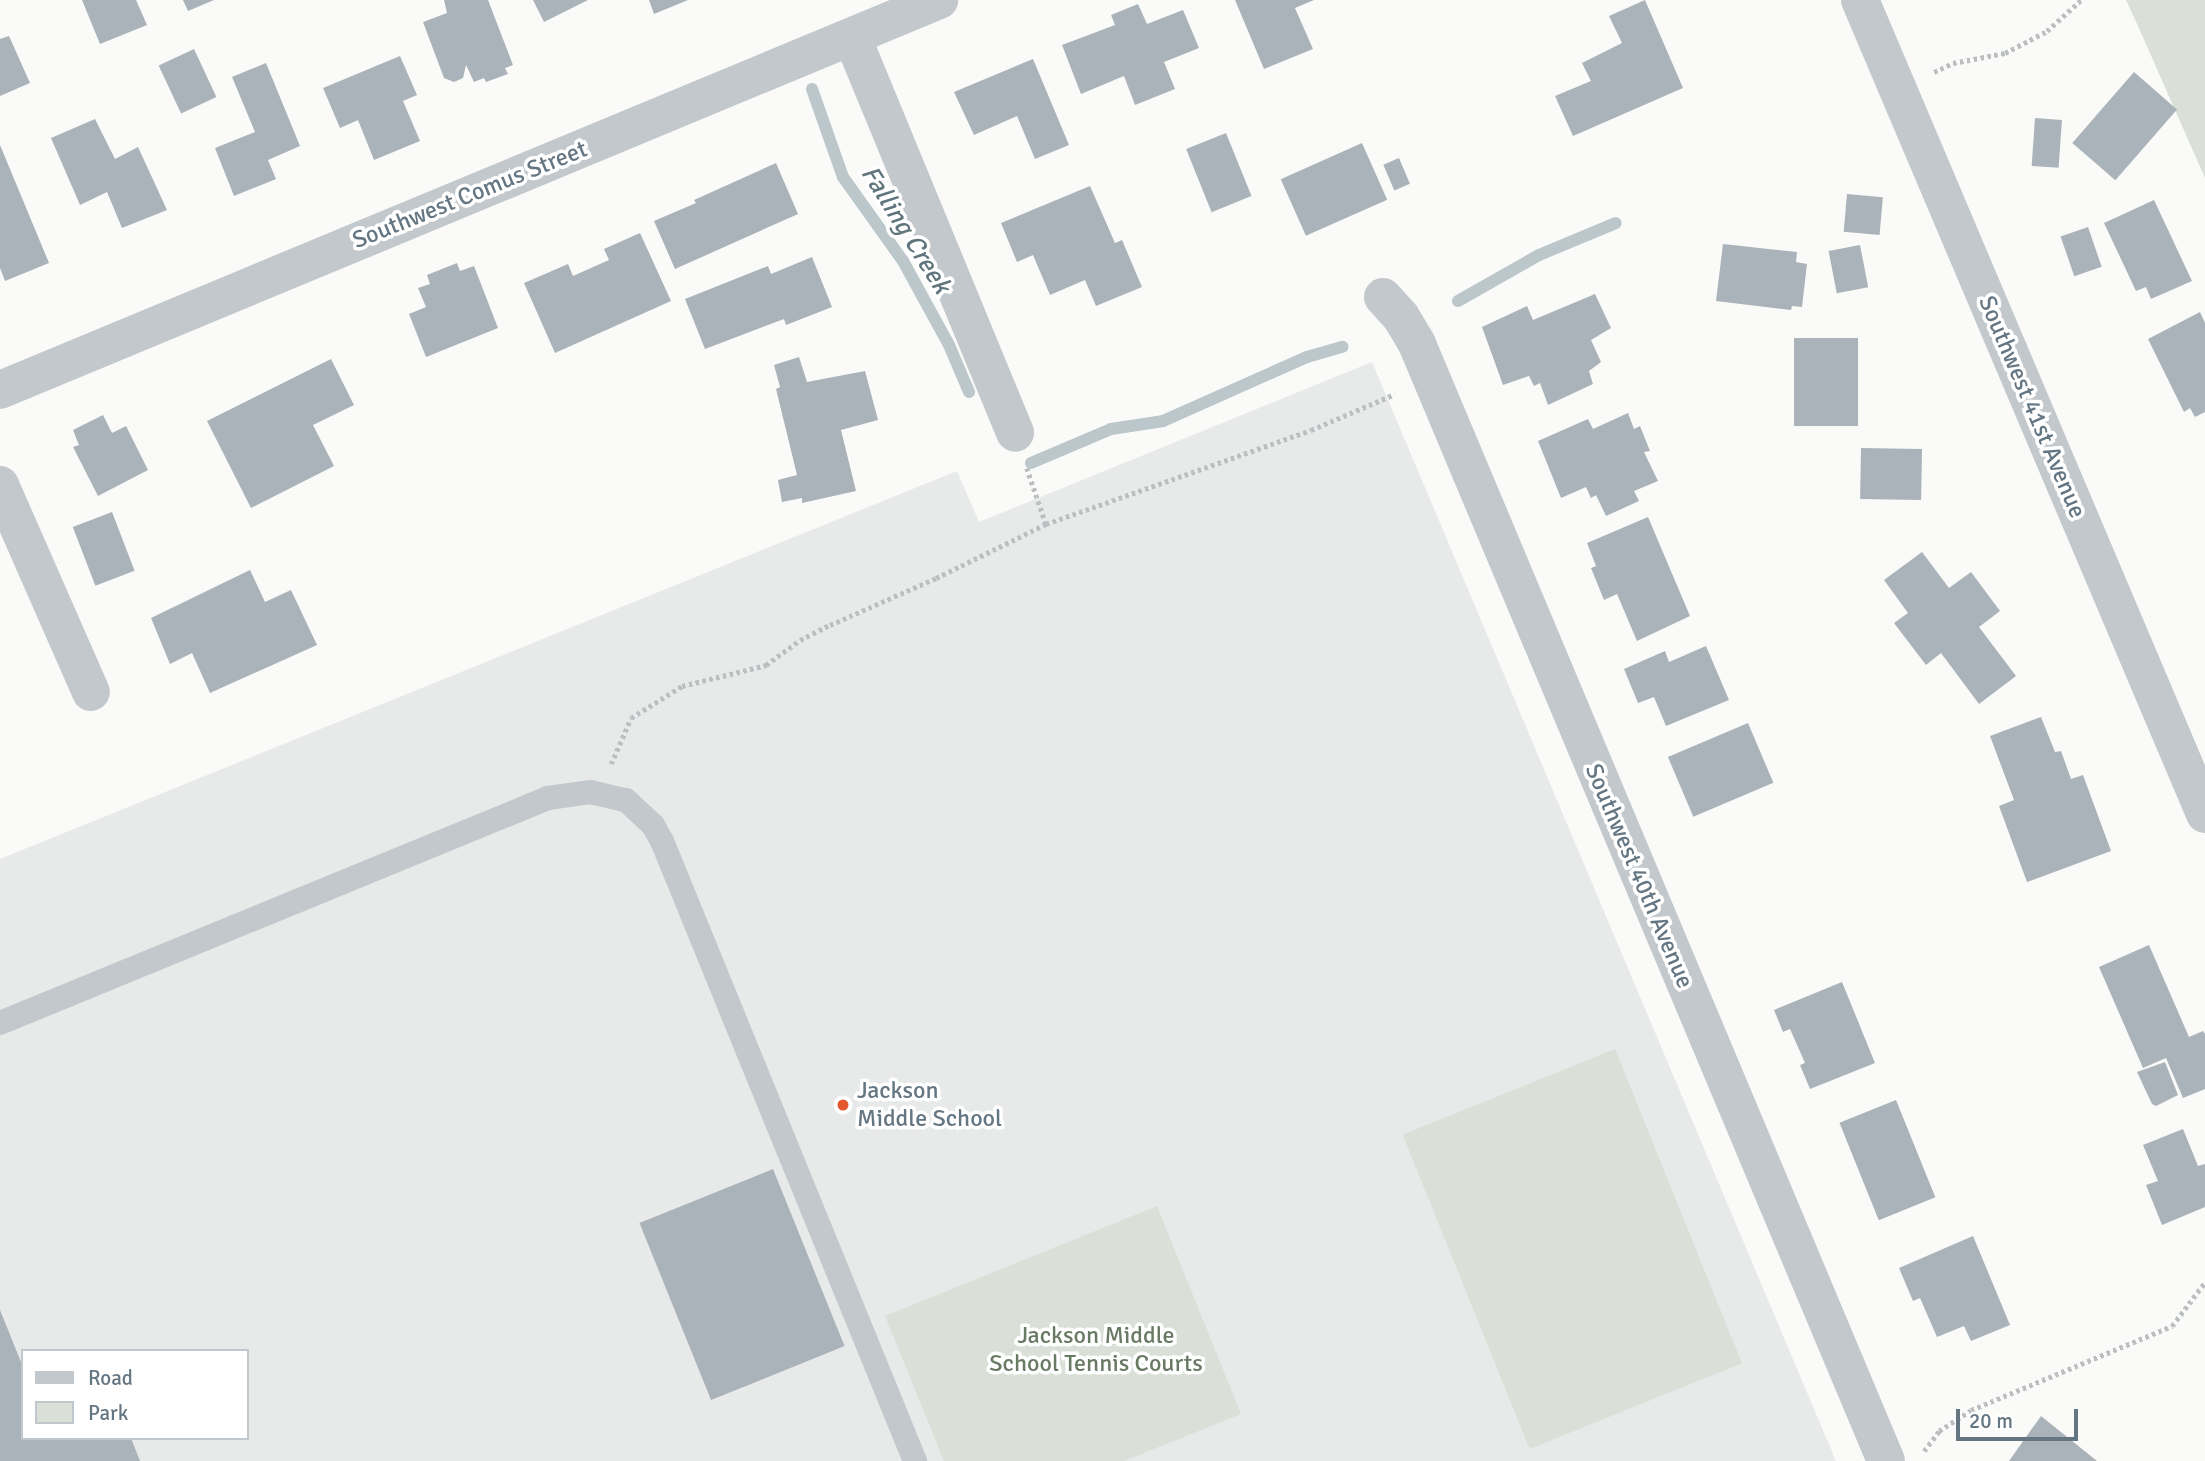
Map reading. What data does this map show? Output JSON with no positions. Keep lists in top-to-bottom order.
{
  "streets": {
    "street": ["Southwest Comus Street", "Southwest 41st Avenue", "Southwest 40th Avenue"]
  },
  "water": ["Falling Creek"],
  "parks": ["Jackson Middle School Tennis Courts"],
  "places": ["Jackson Middle School"],
  "legend": ["Road", "Park"],
  "scale_bar": "20 m"
}
